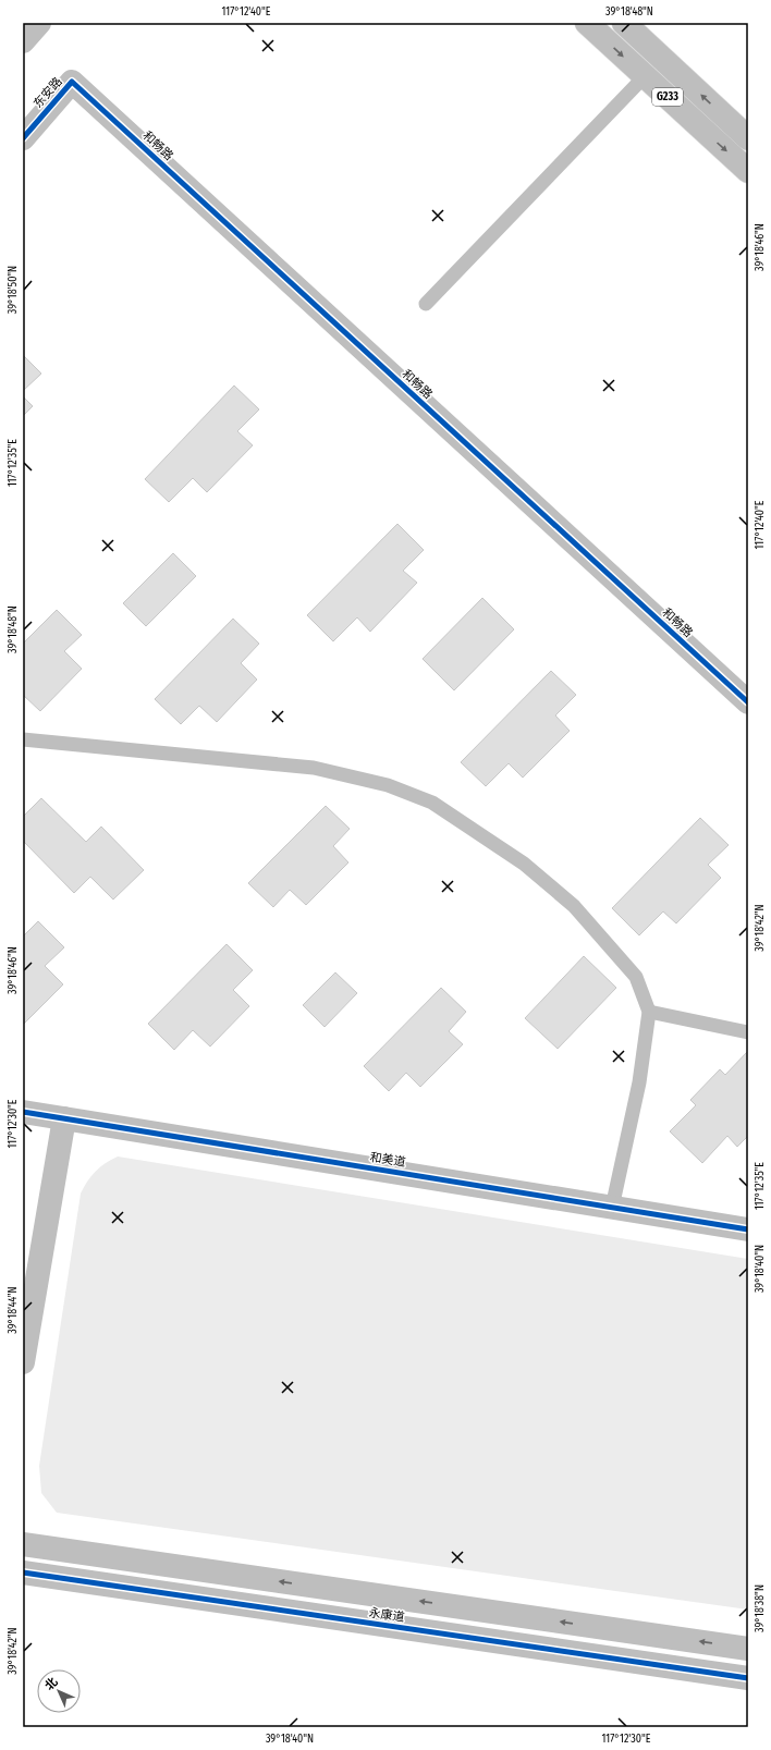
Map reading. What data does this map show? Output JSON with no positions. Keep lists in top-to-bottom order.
{
  "streets": {
    "main road": [
      "东安路",
      "G233",
      "和畅路",
      "和美道",
      "永康道"
    ]
  },
  "crossings": [
    ["东安路", "和畅路"]
  ],
  "north": "top left",
  "coordinates": [
    "117°12'40\"E",
    "39°18'48\"N",
    "39°18'46\"N",
    "39°18'50\"N",
    "117°12'35\"E",
    "39°18'42\"N",
    "117°12'30\"E",
    "39°18'40\"N",
    "39°18'44\"N",
    "39°18'38\"N"
  ]
}
